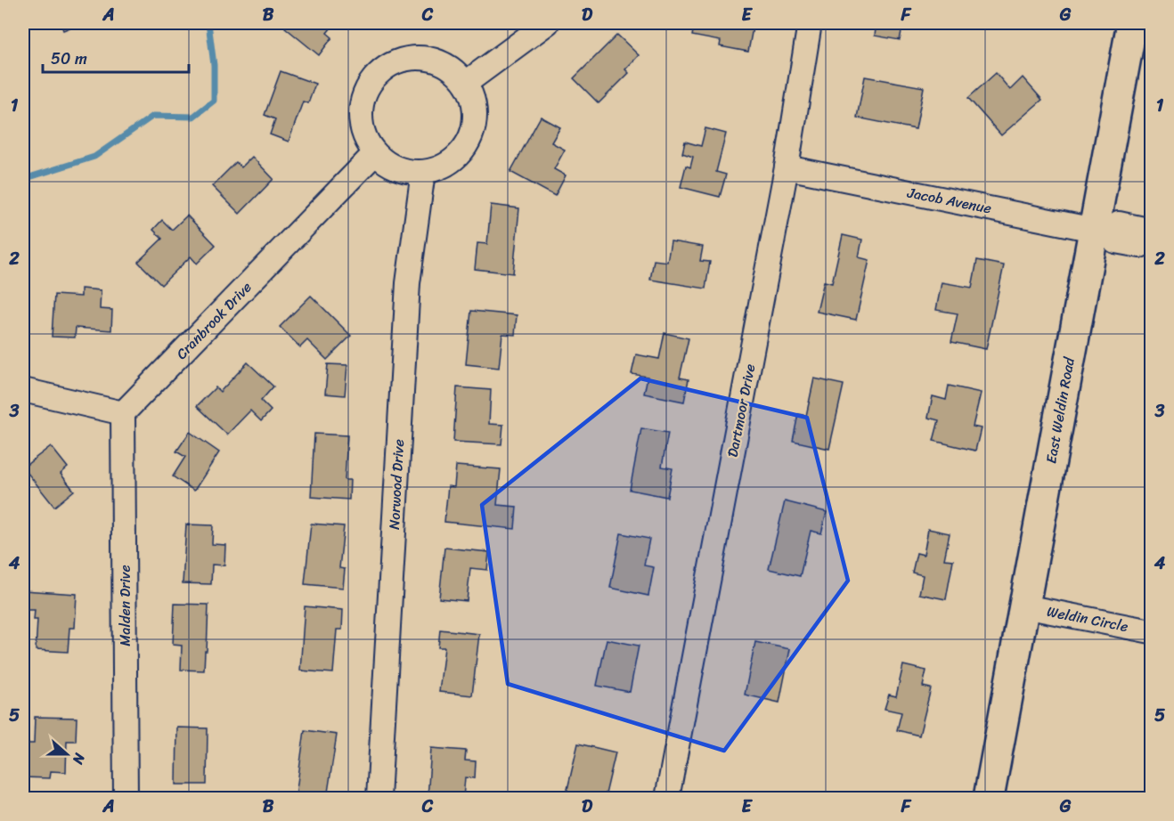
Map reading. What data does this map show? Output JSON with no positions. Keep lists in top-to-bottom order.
{
  "streets": {
    "street": [
      "Jacob Avenue",
      "Cranbrook Drive",
      "Dartmoor Drive",
      "East Weldin Road",
      "Norwood Drive",
      "Malden Drive",
      "Weldin Circle"
    ]
  },
  "crossings": [
    ["Jacob Avenue", "Dartmoor Drive"],
    ["Jacob Avenue", "East Weldin Road"],
    ["Cranbrook Drive", "Norwood Drive"],
    ["Cranbrook Drive", "Malden Drive"],
    ["East Weldin Road", "Weldin Circle"]
  ],
  "scale_bar": "50 m",
  "north": "right",
  "grid": {
    "columns": [
      "A",
      "B",
      "C",
      "D",
      "E",
      "F",
      "G"
    ],
    "rows": [
      "1",
      "2",
      "3",
      "4",
      "5"
    ]
  }
}
